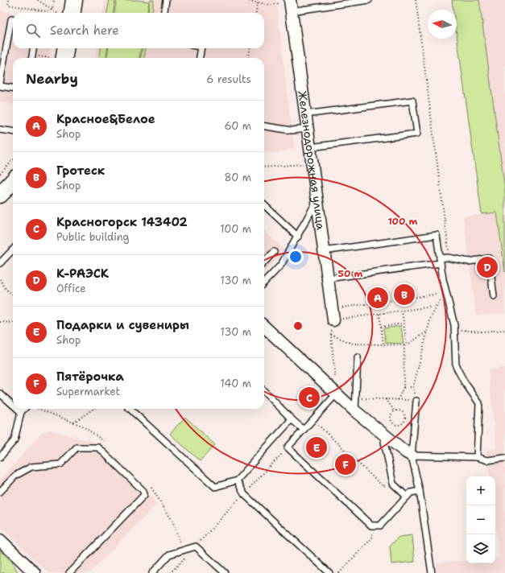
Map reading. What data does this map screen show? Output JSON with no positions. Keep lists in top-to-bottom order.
{
  "streets": {
    "street": ["Железнодорожная улица"]
  },
  "north": "left",
  "page": {
    "search": "Search here",
    "heading": ["Nearby", "6 results"],
    "list": [
      {
        "mark": "A",
        "name": "Красное&Белое",
        "note": "Shop",
        "value": "60 m"
      },
      {
        "mark": "B",
        "name": "Гротеск",
        "note": "Shop",
        "value": "80 m"
      },
      {
        "mark": "C",
        "name": "Красногорск 143402",
        "note": "Public building",
        "value": "100 m"
      },
      {
        "mark": "D",
        "name": "К-РАЭСК",
        "note": "Office",
        "value": "130 m"
      },
      {
        "mark": "E",
        "name": "Подарки и сувениры",
        "note": "Shop",
        "value": "130 m"
      },
      {
        "mark": "F",
        "name": "Пятёрочка",
        "note": "Supermarket",
        "value": "140 m"
      }
    ],
    "pins": [
      "D",
      "B",
      "A",
      "C",
      "E",
      "F"
    ],
    "map_buttons": ["+", "−"]
  },
  "rings": ["100 m", "50 m"]
}
